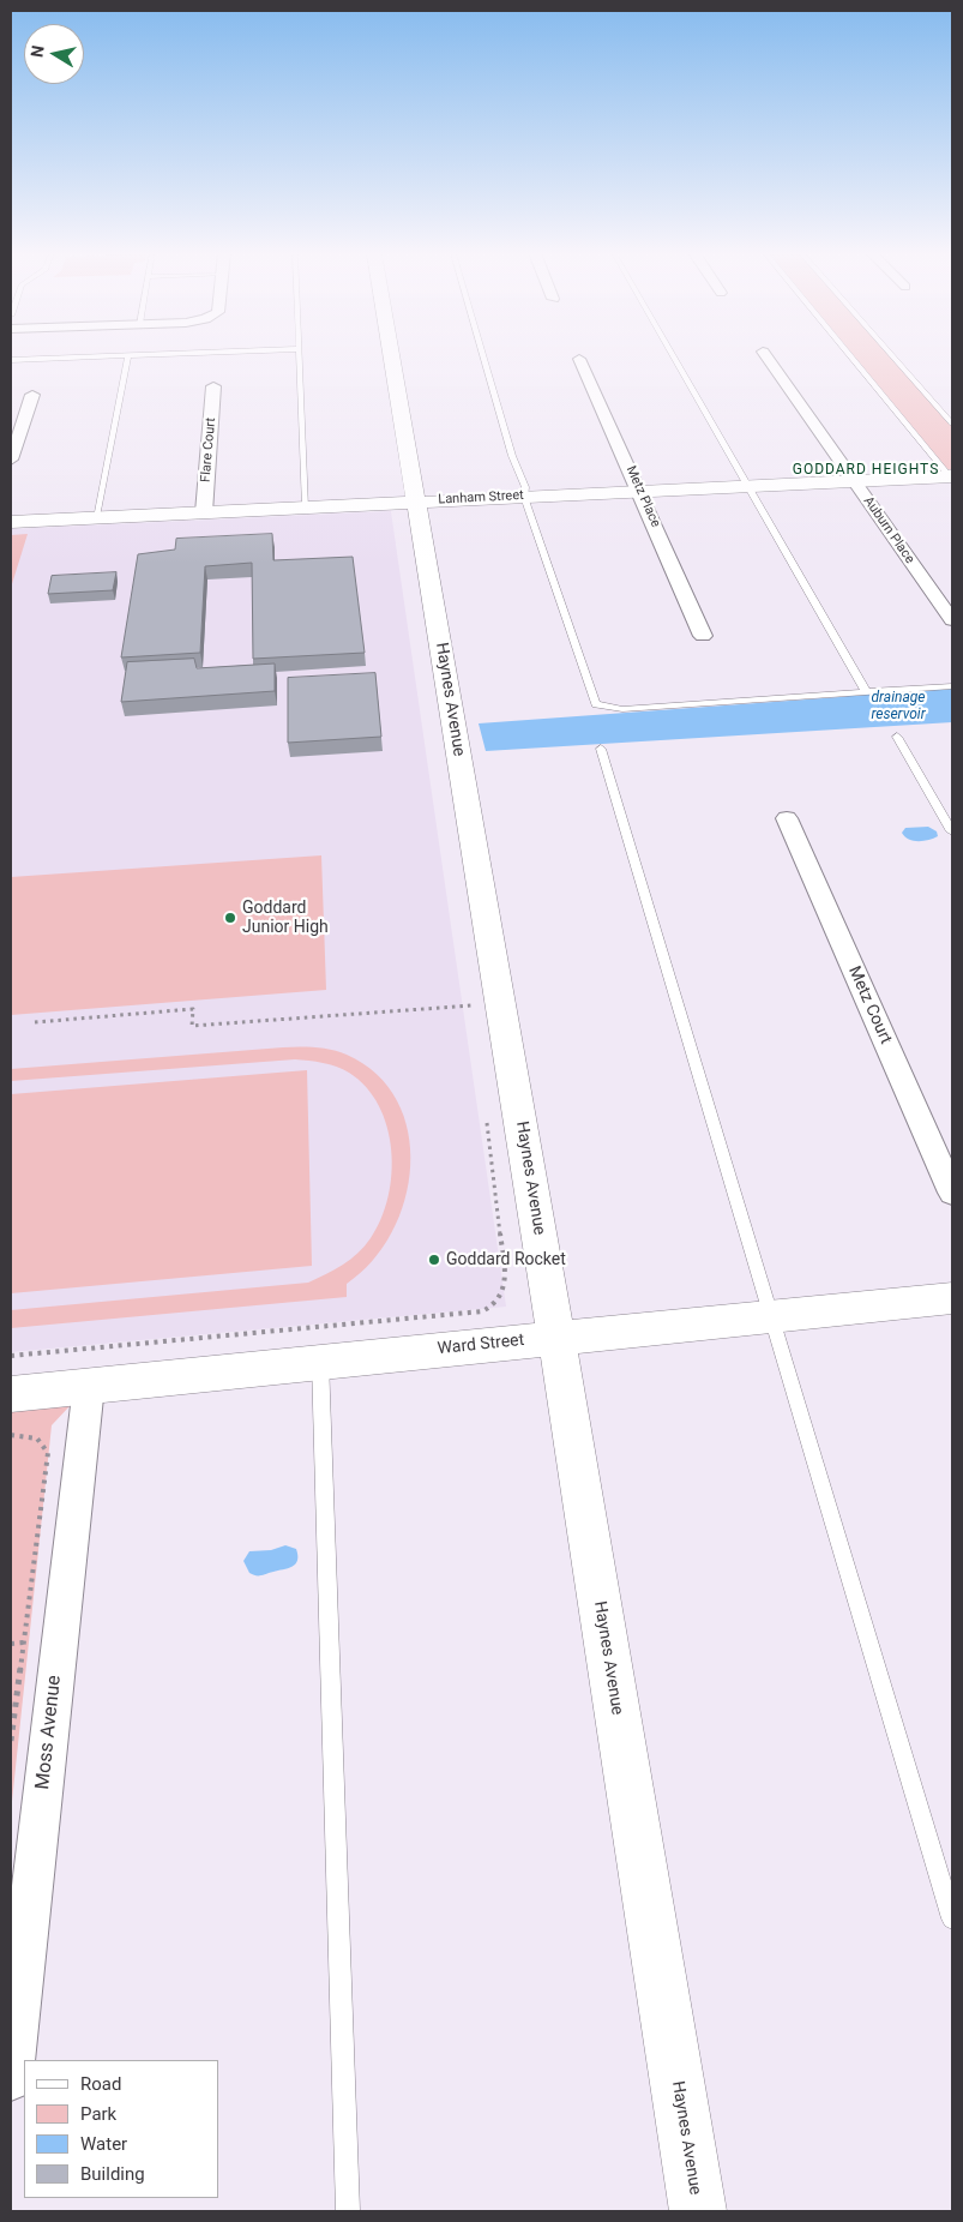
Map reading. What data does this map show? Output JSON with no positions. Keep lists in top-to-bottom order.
{
  "streets": {
    "street": [
      "Flare Court",
      "Metz Place",
      "Lanham Street",
      "Auburn Place",
      "Haynes Avenue",
      "Metz Court",
      "Ward Street",
      "Moss Avenue"
    ]
  },
  "crossings": [
    ["Flare Court", "Lanham Street"],
    ["Metz Place", "Lanham Street"],
    ["Lanham Street", "Auburn Place"],
    ["Lanham Street", "Haynes Avenue"],
    ["Haynes Avenue", "Ward Street"],
    ["Ward Street", "Moss Avenue"]
  ],
  "districts": ["GODDARD HEIGHTS"],
  "water": ["drainage reservoir"],
  "places": ["Goddard Junior High", "Goddard Rocket"],
  "legend": [
    "Road",
    "Park",
    "Water",
    "Building"
  ],
  "north": "left"
}
